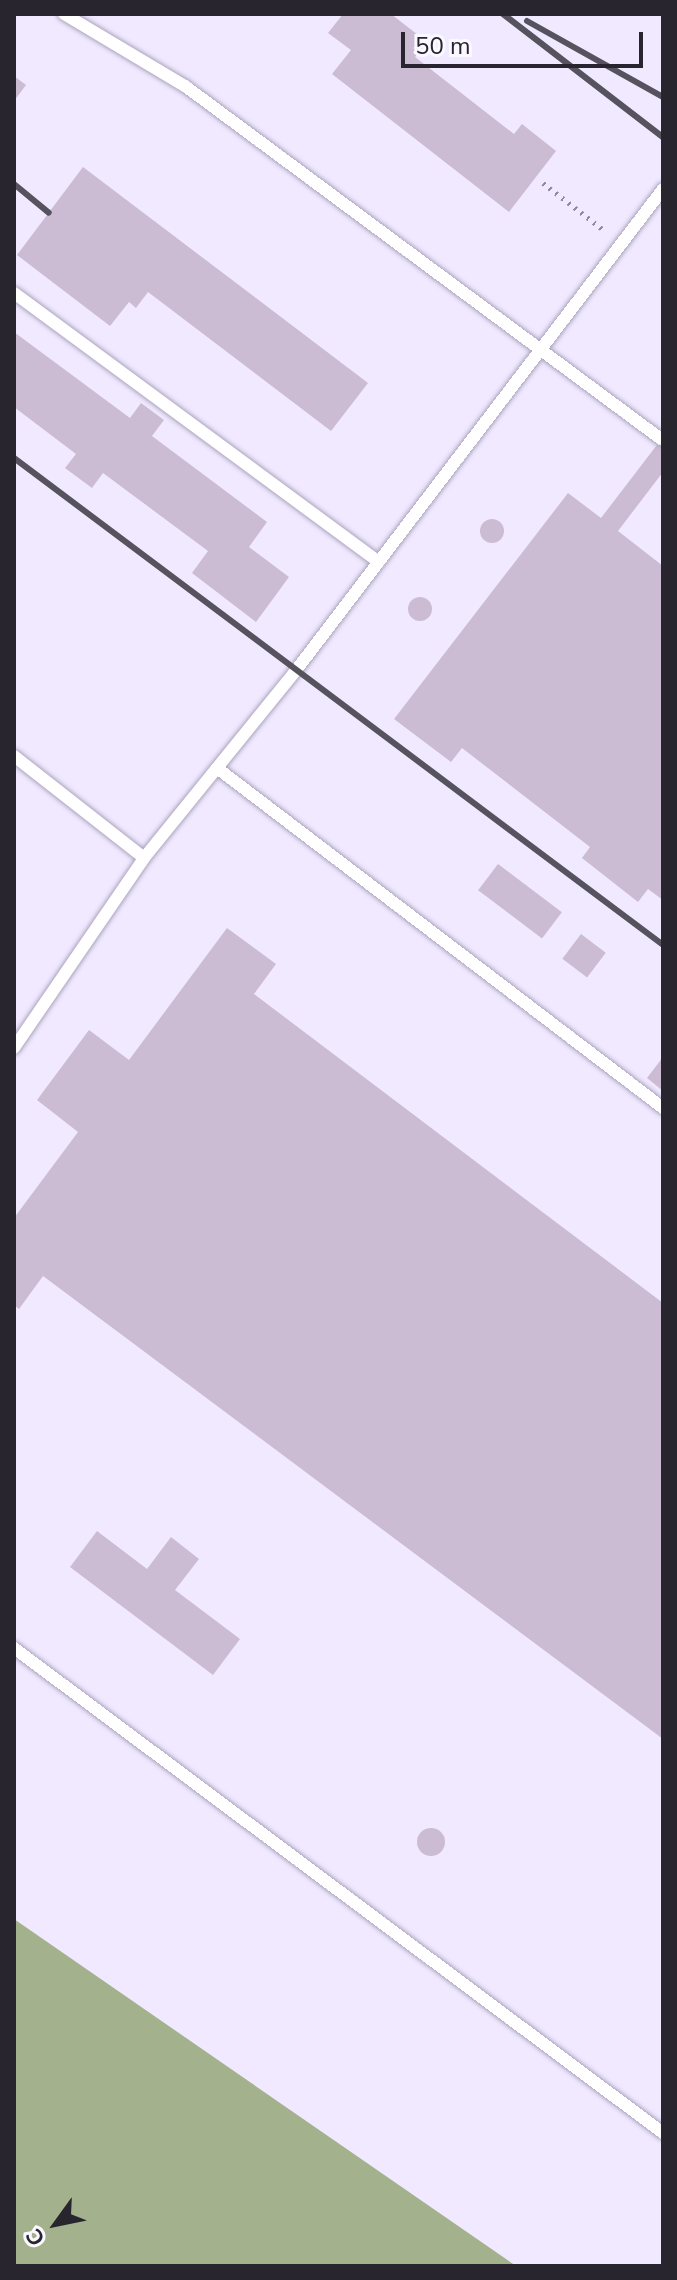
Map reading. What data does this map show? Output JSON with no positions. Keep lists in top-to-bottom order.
{
  "scale_bar": "50 m",
  "north": "bottom left"
}
